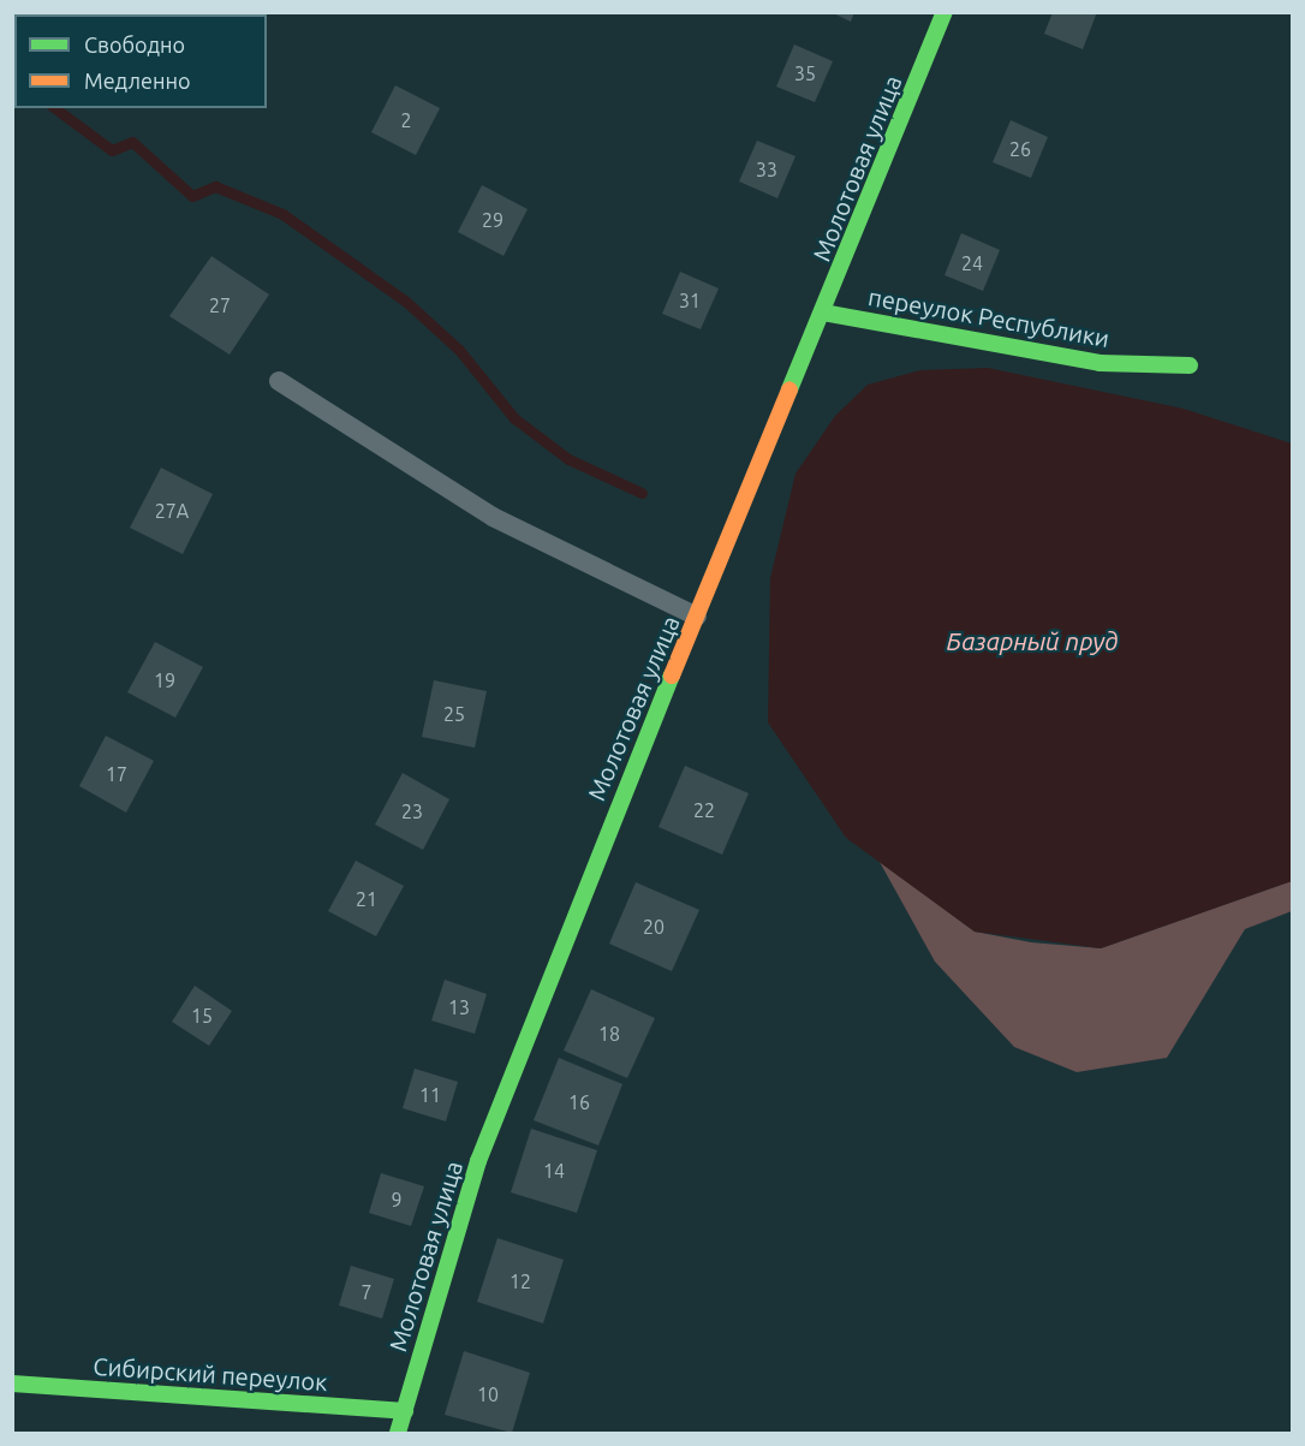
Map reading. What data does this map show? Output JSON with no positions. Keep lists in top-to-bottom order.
{
  "streets": {
    "street": ["Молотовая улица", "переулок Республики", "Сибирский переулок"]
  },
  "crossings": [
    ["Молотовая улица", "переулок Республики"],
    ["Молотовая улица", "Сибирский переулок"]
  ],
  "water": ["Базарный пруд"],
  "house_numbers": [
    "35",
    "2",
    "26",
    "33",
    "29",
    "24",
    "31",
    "27",
    "27А",
    "19",
    "25",
    "17",
    "22",
    "23",
    "21",
    "20",
    "13",
    "15",
    "18",
    "11",
    "16",
    "14",
    "9",
    "12",
    "7",
    "10"
  ],
  "legend": ["Свободно", "Медленно"]
}
